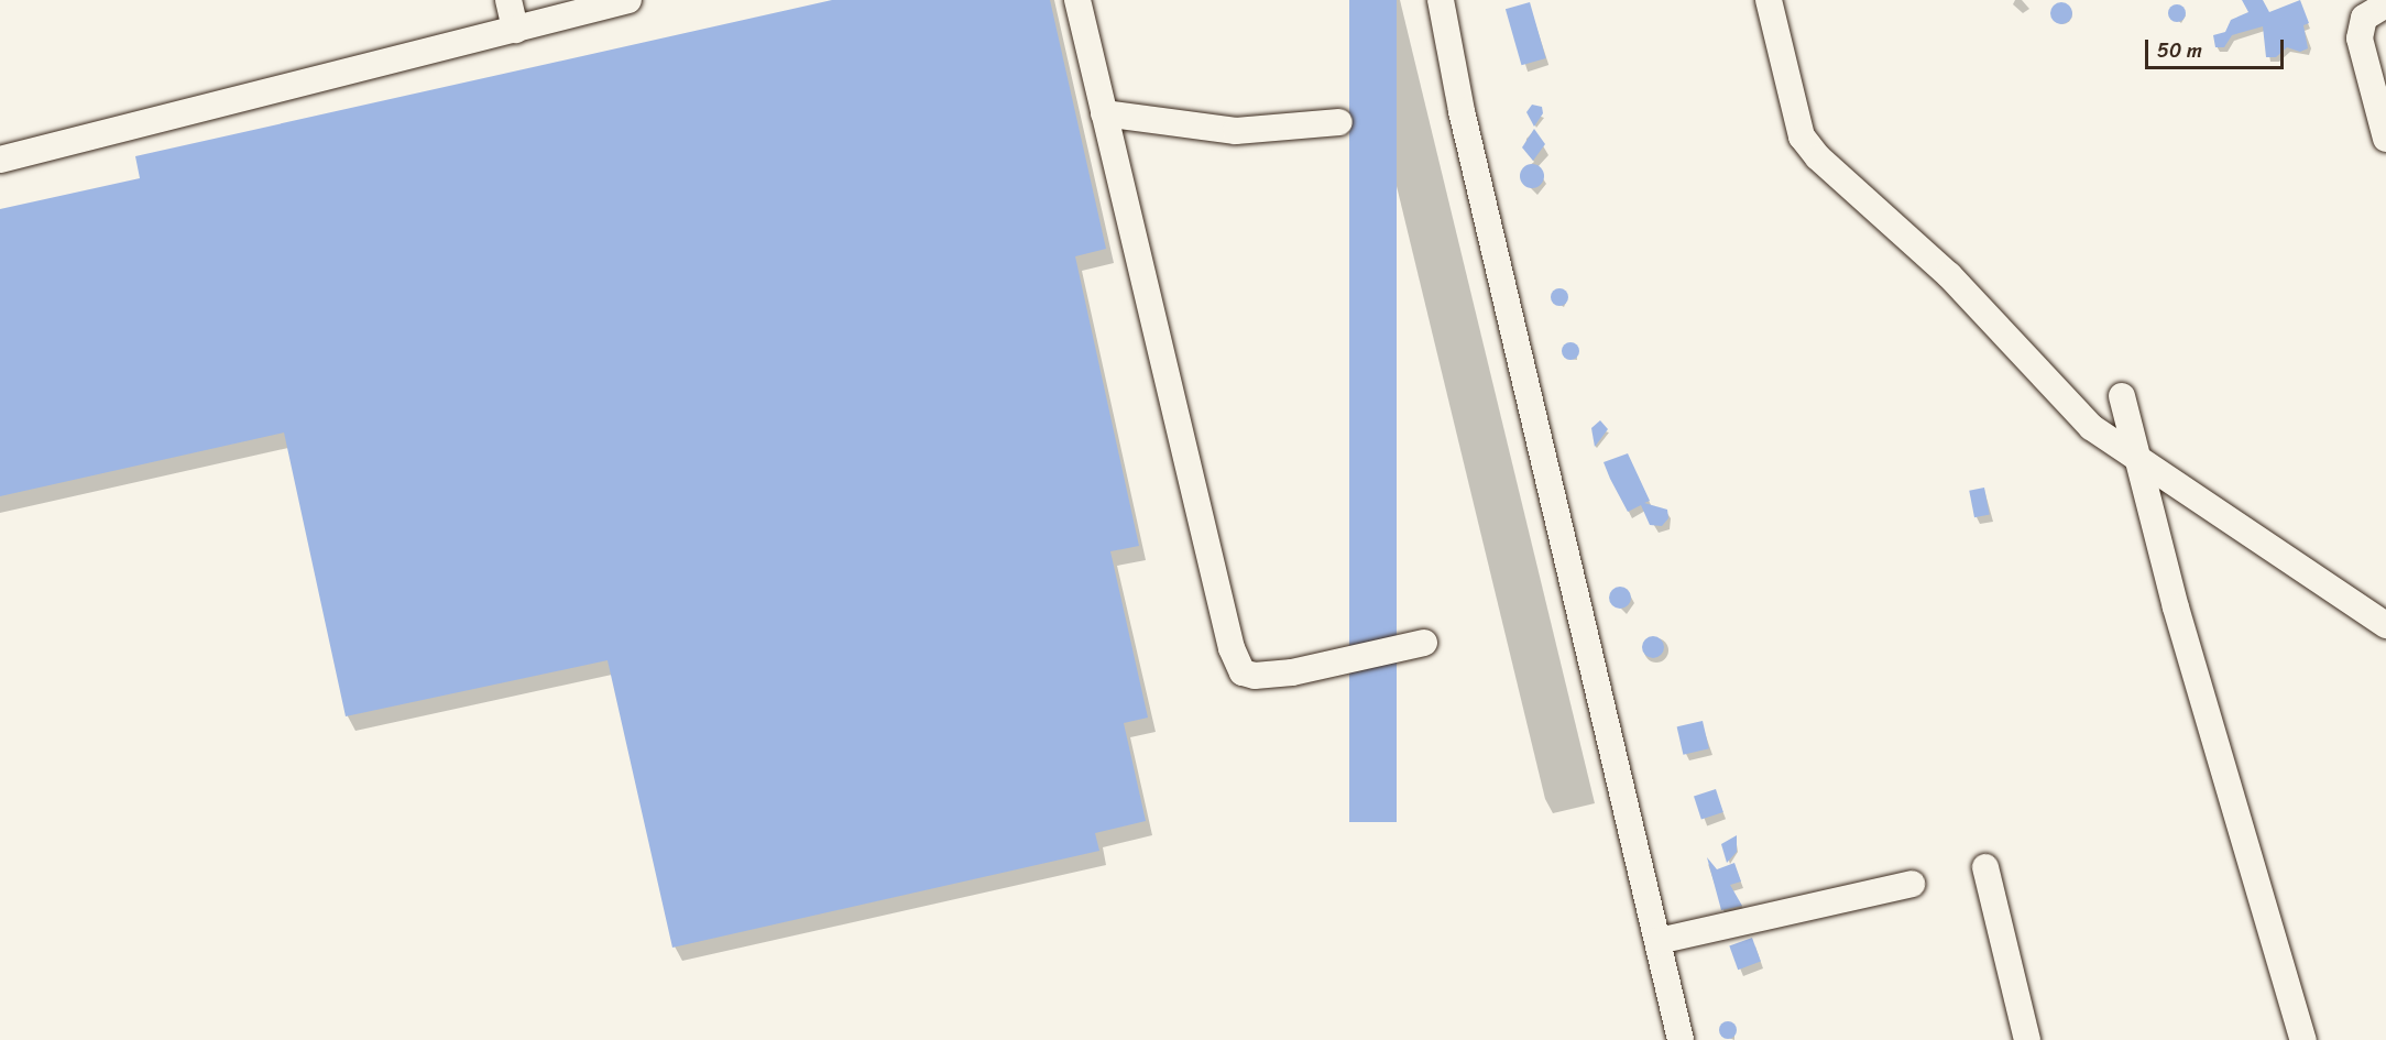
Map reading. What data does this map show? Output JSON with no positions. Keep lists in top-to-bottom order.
{
  "scale_bar": "50 m"
}
